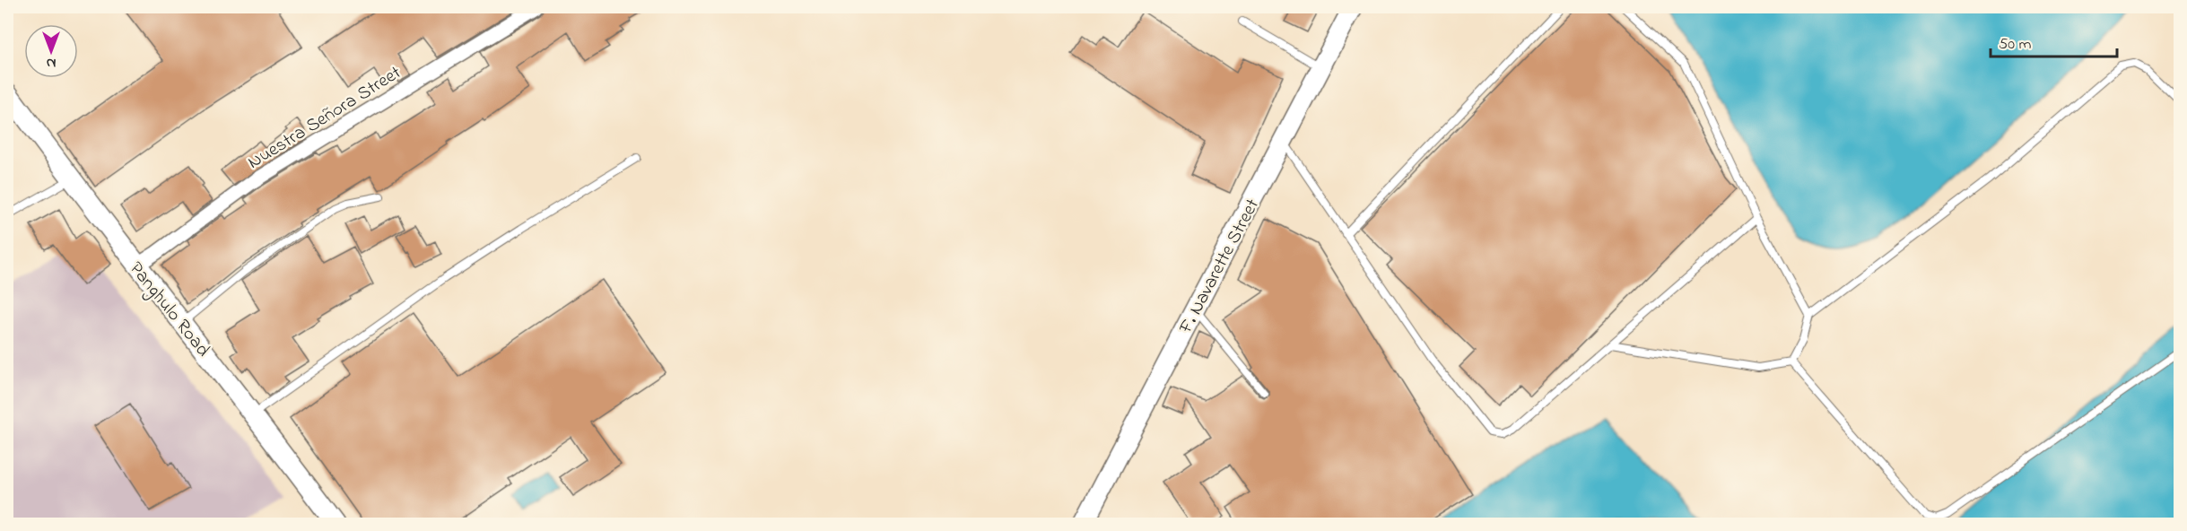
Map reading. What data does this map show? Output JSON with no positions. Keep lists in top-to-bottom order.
{
  "streets": {
    "main road": ["F. Navarette Street", "Panghulo Road"],
    "street": ["Nuestra Señora Street"]
  },
  "crossings": [
    ["Nuestra Señora Street", "Panghulo Road"]
  ],
  "scale_bar": "50 m",
  "north": "bottom"
}
